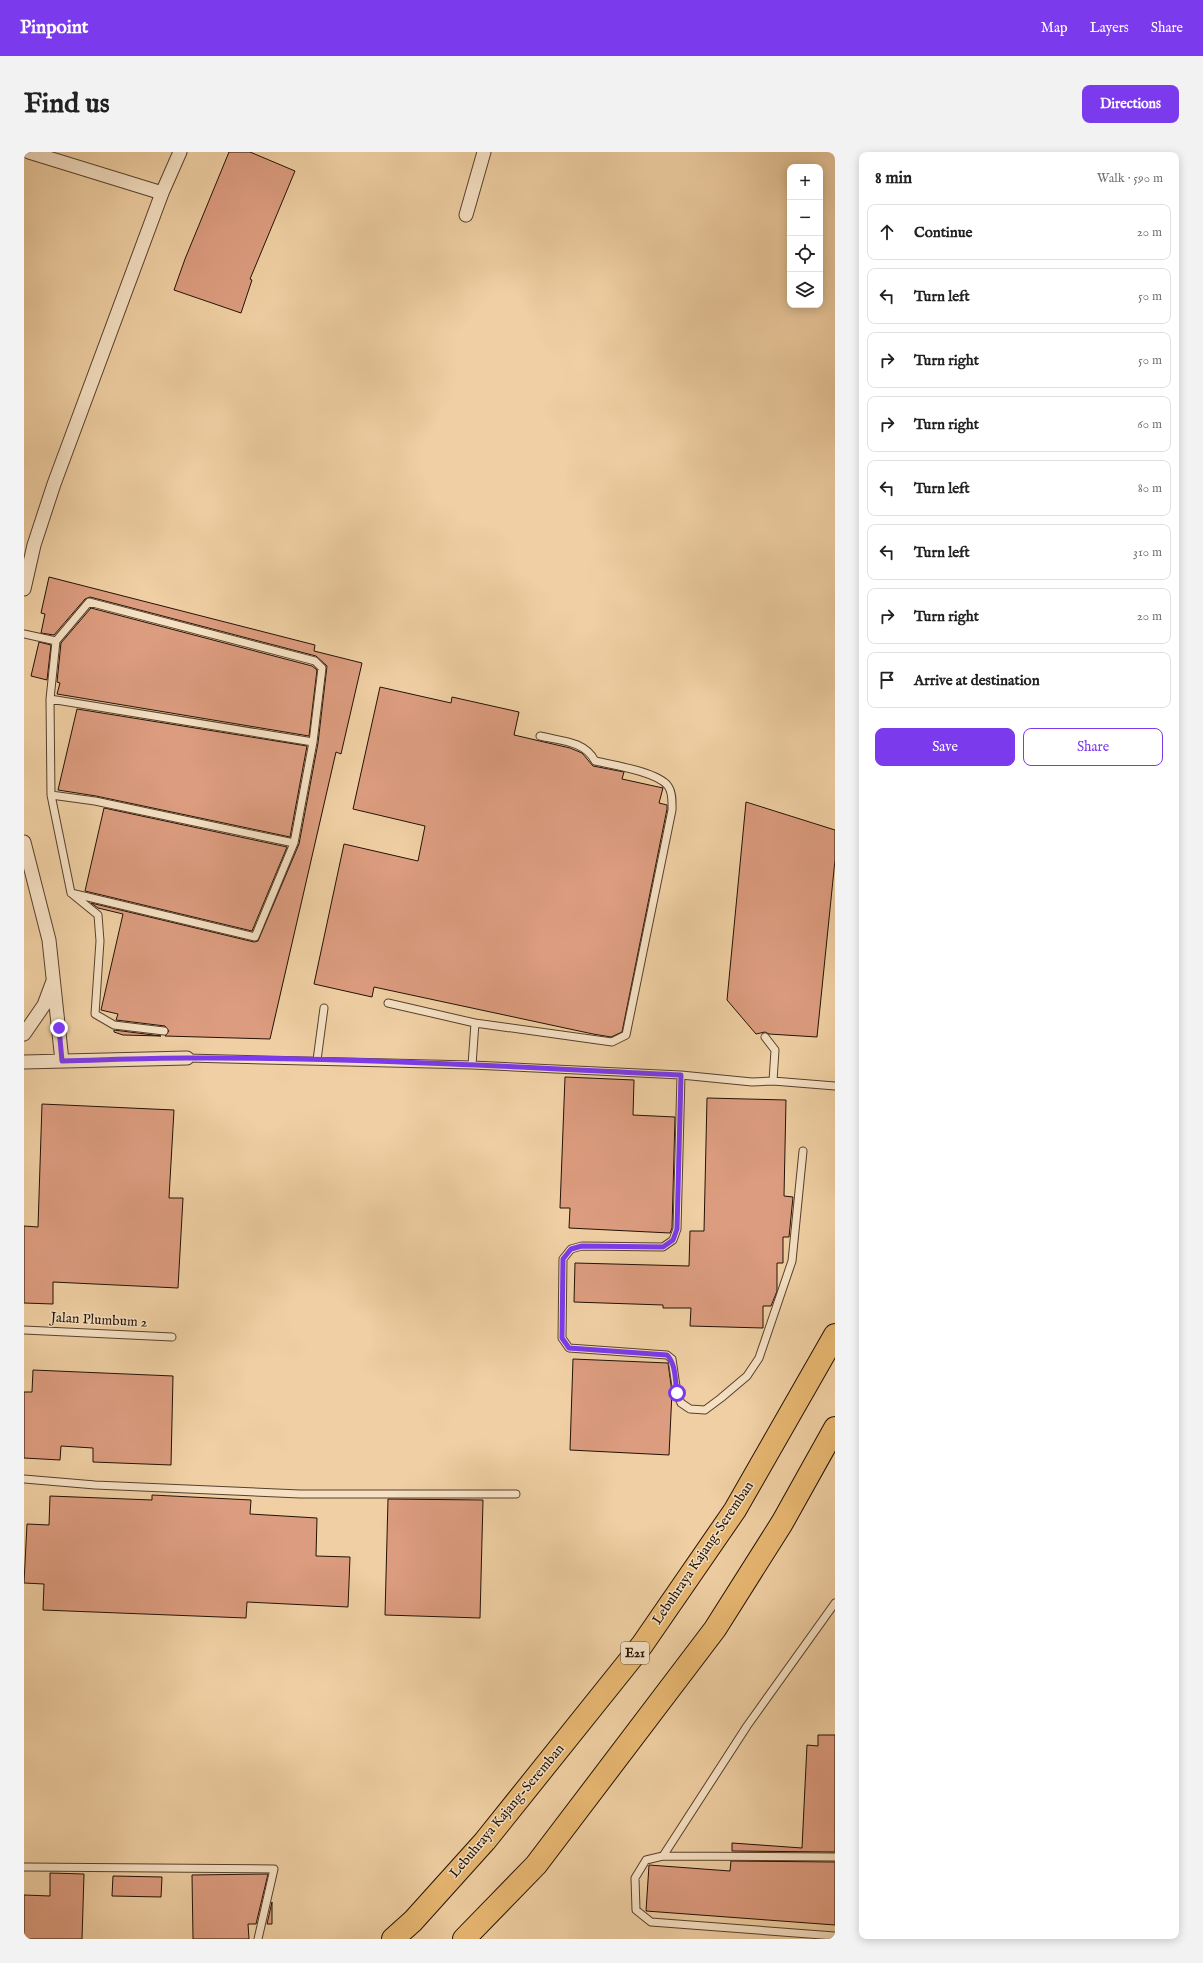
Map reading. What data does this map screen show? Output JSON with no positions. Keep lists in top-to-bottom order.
{
  "streets": {
    "highway": ["Lebuhraya Kajang-Seremban", "E21"],
    "lane": ["Jalan Plumbum 2"]
  },
  "page": {
    "header": "Pinpoint",
    "nav": ["Map", "Layers", "Share"],
    "buttons": [
      "Directions",
      ["Save", "Share"]
    ],
    "title": "Find us",
    "heading": ["8 min", "Walk · 590 m"],
    "map_buttons": ["+", "−"],
    "list": [
      ["Continue", "20 m"],
      ["Turn left", "50 m"],
      ["Turn right", "50 m"],
      ["Turn right", "60 m"],
      ["Turn left", "80 m"],
      ["Turn left", "310 m"],
      ["Turn right", "20 m"],
      "Arrive at destination"
    ]
  }
}
